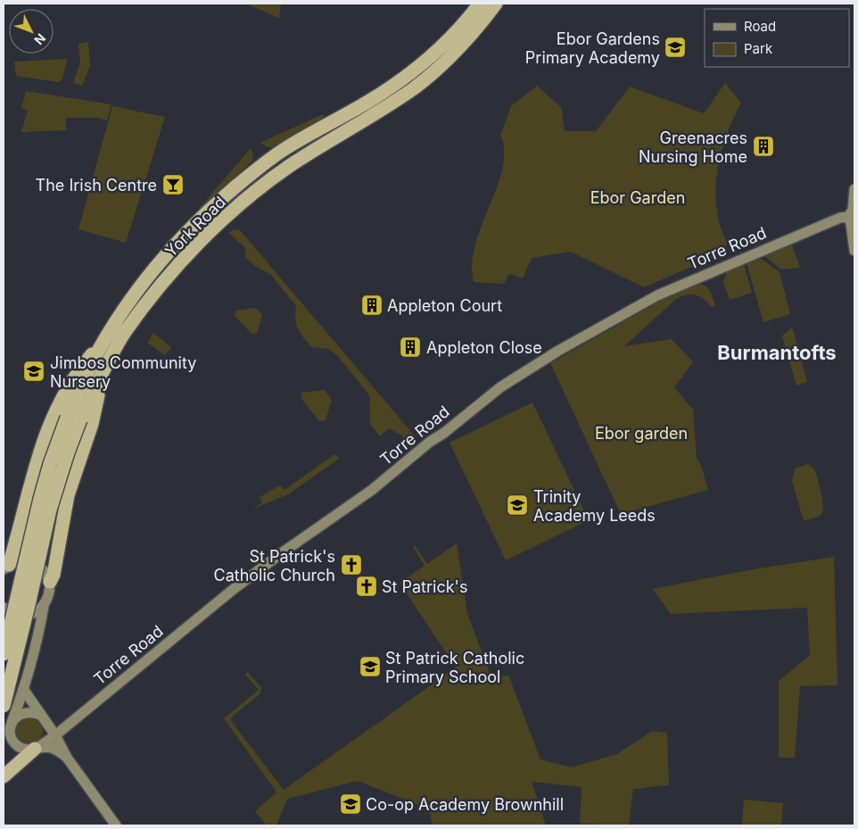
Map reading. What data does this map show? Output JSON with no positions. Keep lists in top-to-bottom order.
{
  "streets": {
    "highway": ["York Road"],
    "street": ["Torre Road"]
  },
  "districts": ["Burmantofts"],
  "parks": ["Ebor Garden", "Ebor garden"],
  "places": {
    "school or university": [
      "Ebor Gardens Primary Academy",
      "Jimbos Community Nursery",
      "Trinity Academy Leeds",
      "St Patrick Catholic Primary School",
      "Co-op Academy Brownhill"
    ],
    "building": ["Greenacres Nursing Home", "Appleton Court", "Appleton Close"],
    "bar": ["The Irish Centre"],
    "church": ["St Patrick's Catholic Church", "St Patrick's"]
  },
  "legend": ["Road", "Park"],
  "north": "bottom right"
}
